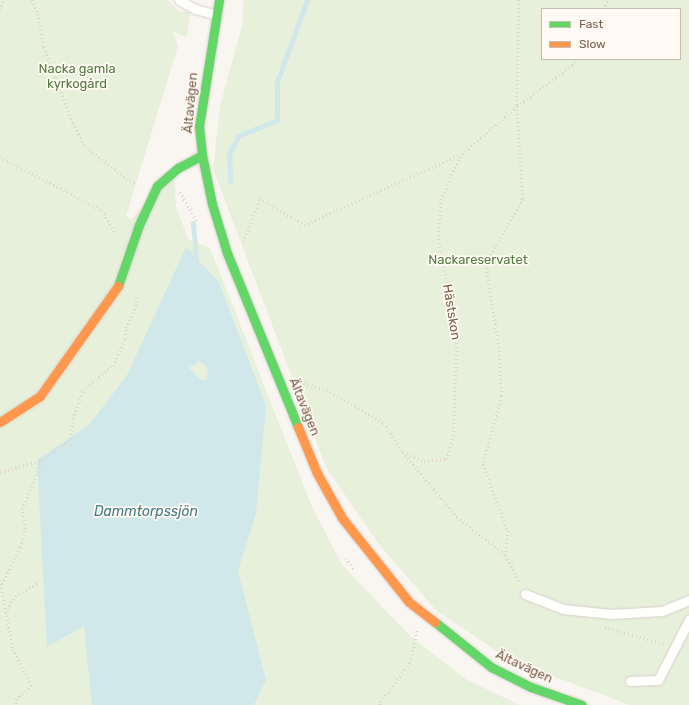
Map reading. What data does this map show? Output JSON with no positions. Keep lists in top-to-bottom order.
{
  "streets": {
    "main road": ["Ältavägen"],
    "path": ["Hästskon"]
  },
  "water": ["Dammtorpssjön"],
  "parks": ["Nacka gamla kyrkogård", "Nackareservatet"],
  "legend": ["Fast", "Slow"]
}
